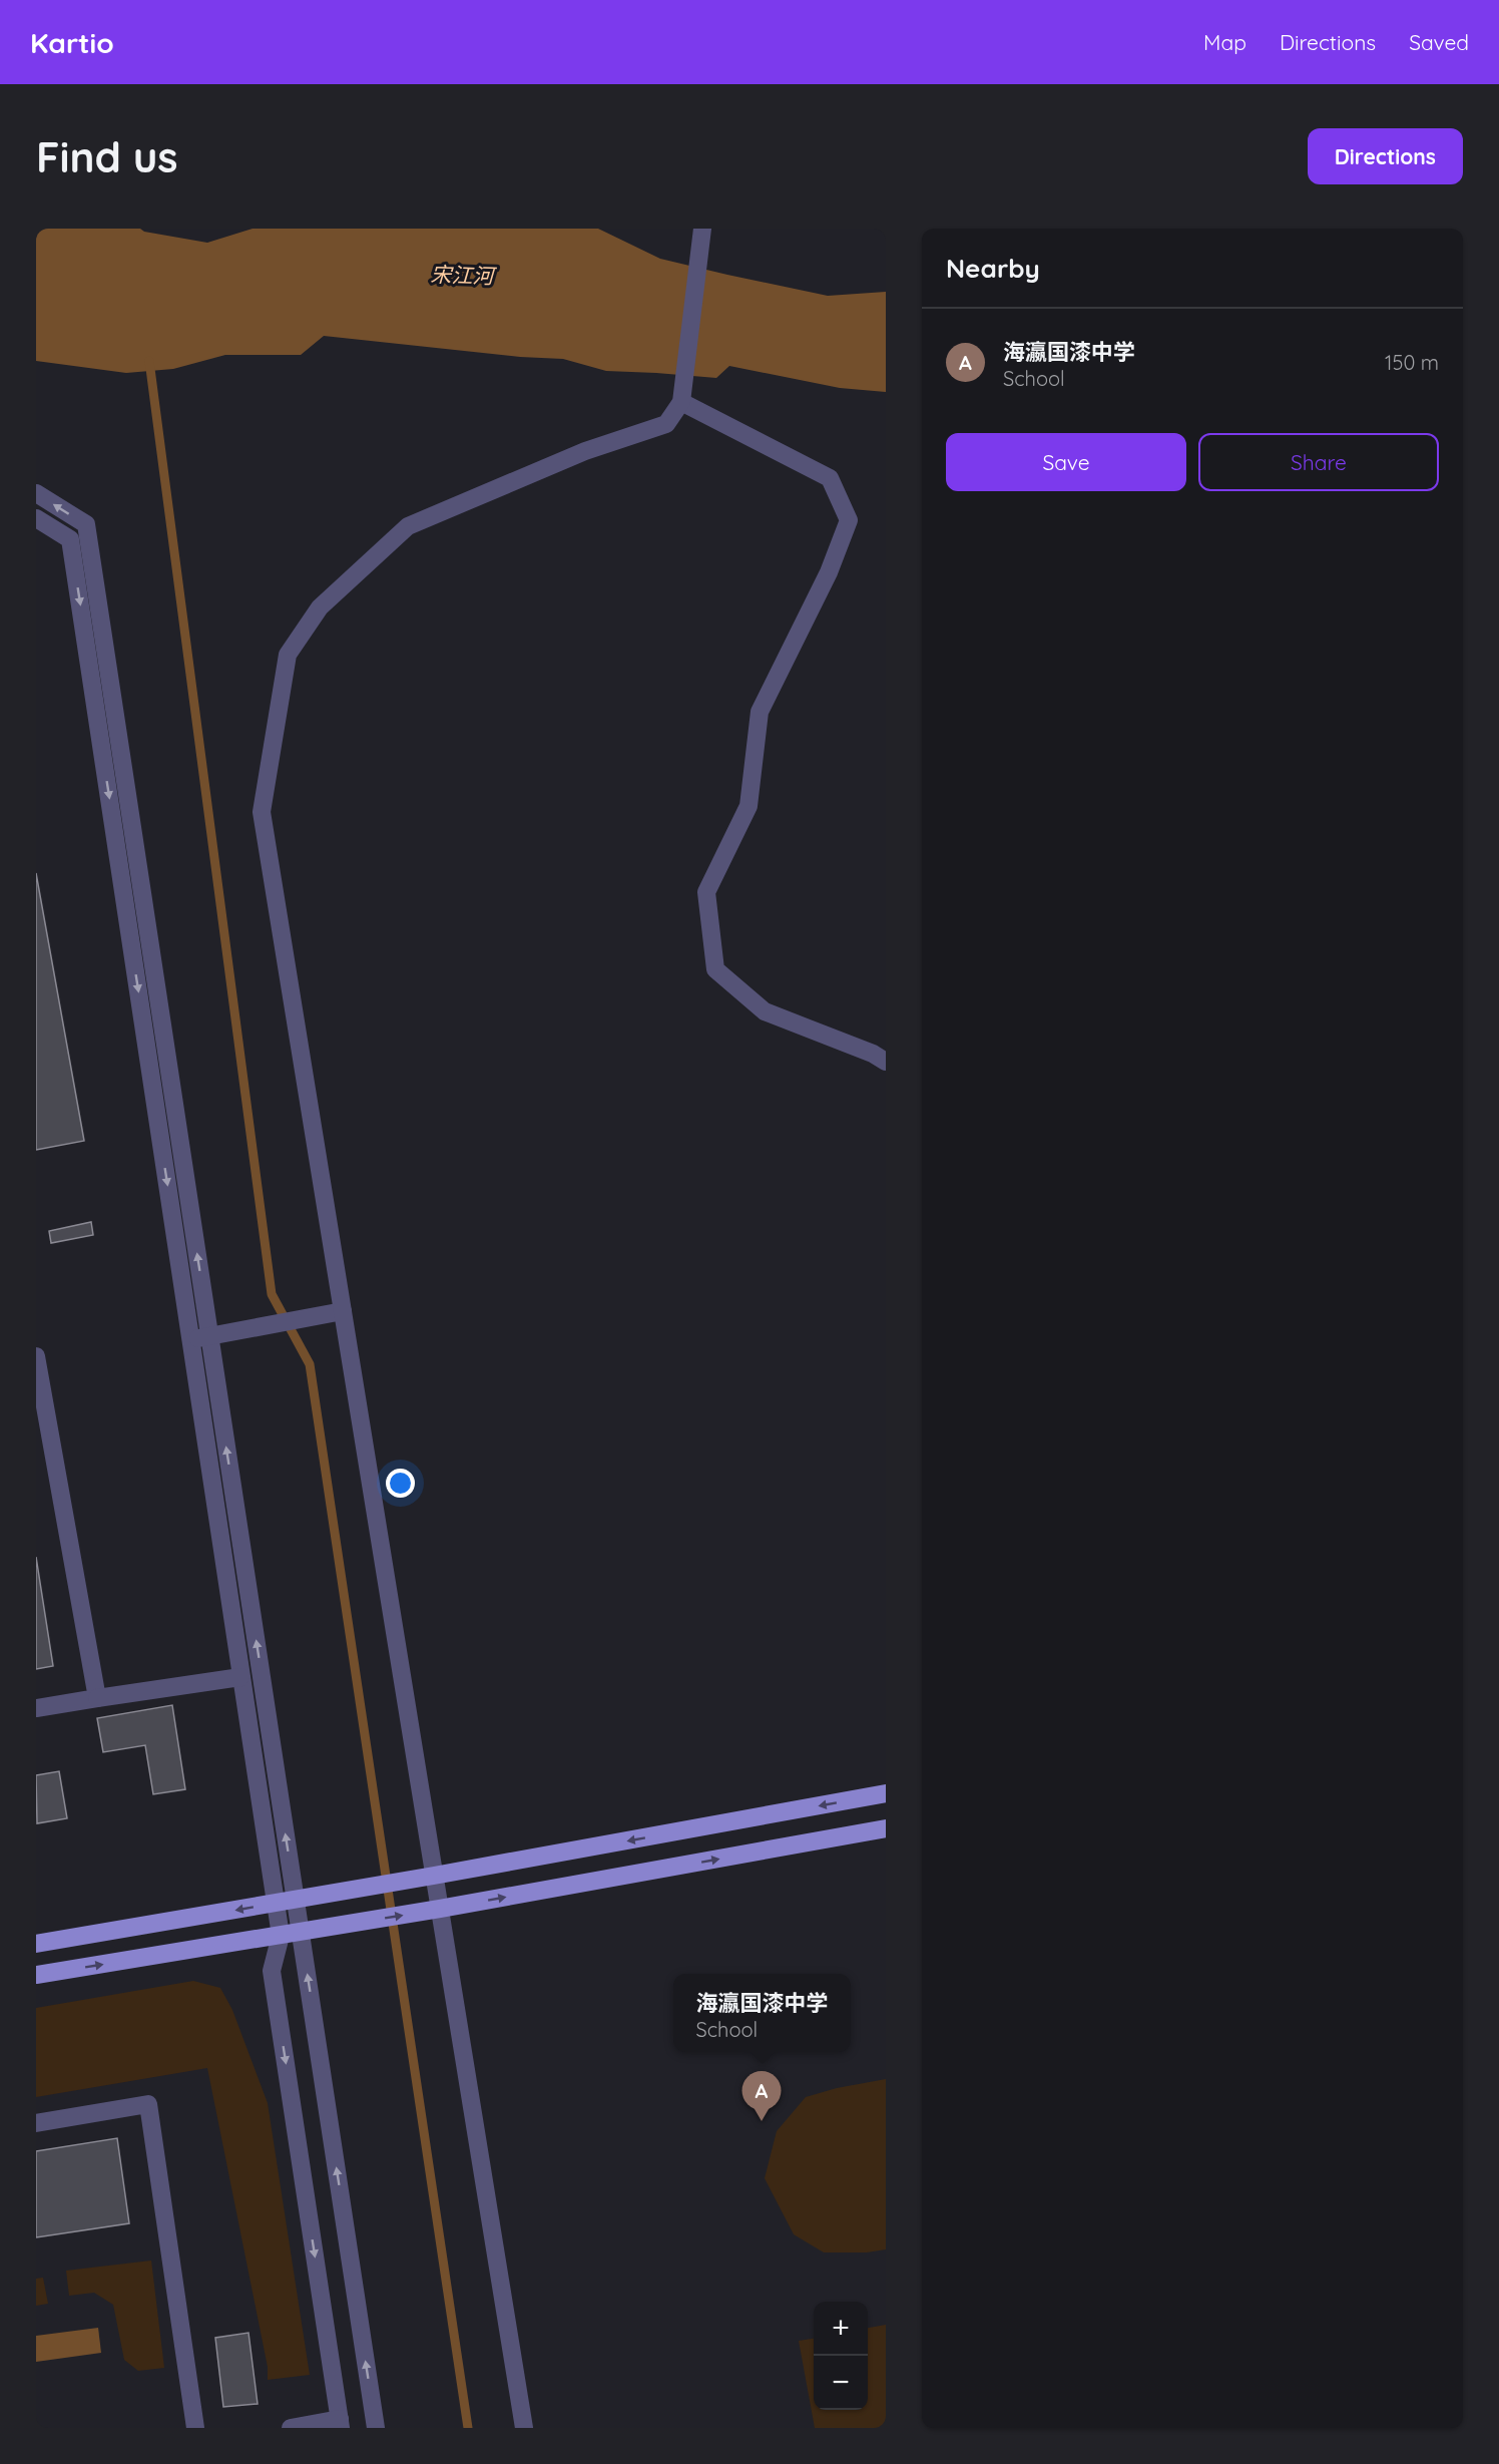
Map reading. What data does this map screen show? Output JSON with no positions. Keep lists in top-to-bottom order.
{
  "water": ["宋江河"],
  "page": {
    "header": "Kartio",
    "nav": ["Map", "Directions", "Saved"],
    "buttons": [
      "Directions",
      ["Save", "Share"]
    ],
    "title": "Find us",
    "heading": "Nearby",
    "list": [
      {
        "mark": "A",
        "name": "海瀛国漆中学",
        "note": "School",
        "value": "150 m"
      }
    ],
    "popup": ["海瀛国漆中学", "School"],
    "pins": "A",
    "map_buttons": ["+", "−"]
  }
}
